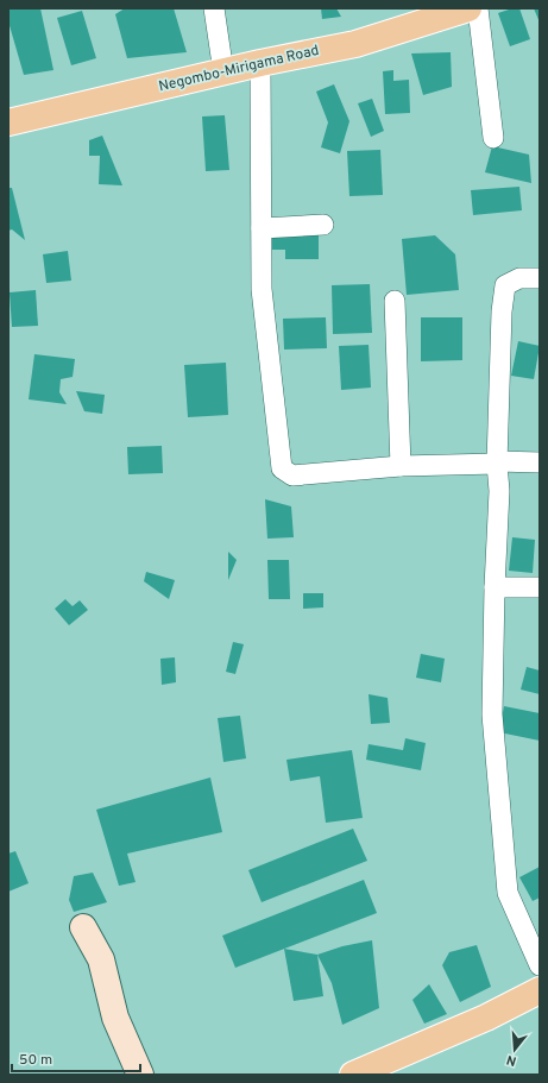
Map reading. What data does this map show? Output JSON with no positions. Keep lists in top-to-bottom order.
{
  "streets": {
    "main road": ["Negombo-Mirigama Road"]
  },
  "scale_bar": "50 m",
  "north": "bottom"
}
